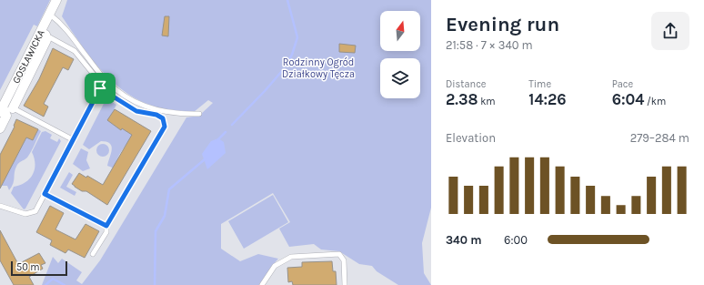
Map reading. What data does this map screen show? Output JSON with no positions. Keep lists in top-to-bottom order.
{
  "streets": {
    "street": ["GOSŁAWICKA"]
  },
  "parks": ["Rodzinny Ogród Działkowy Tęcza"],
  "scale_bar": "50 m",
  "north": "top",
  "page": {
    "heading": ["Evening run", "21:58 · 7 × 340 m"],
    "stats": [
      ["Distance", "2.38 km"],
      ["Time", "14:26"],
      ["Pace", "6:04 /km"]
    ],
    "chart": ["Elevation", "279–284 m"],
    "list": [
      {
        "name": "340 m",
        "note": "6:00"
      }
    ],
    "scale": "50 m"
  }
}
